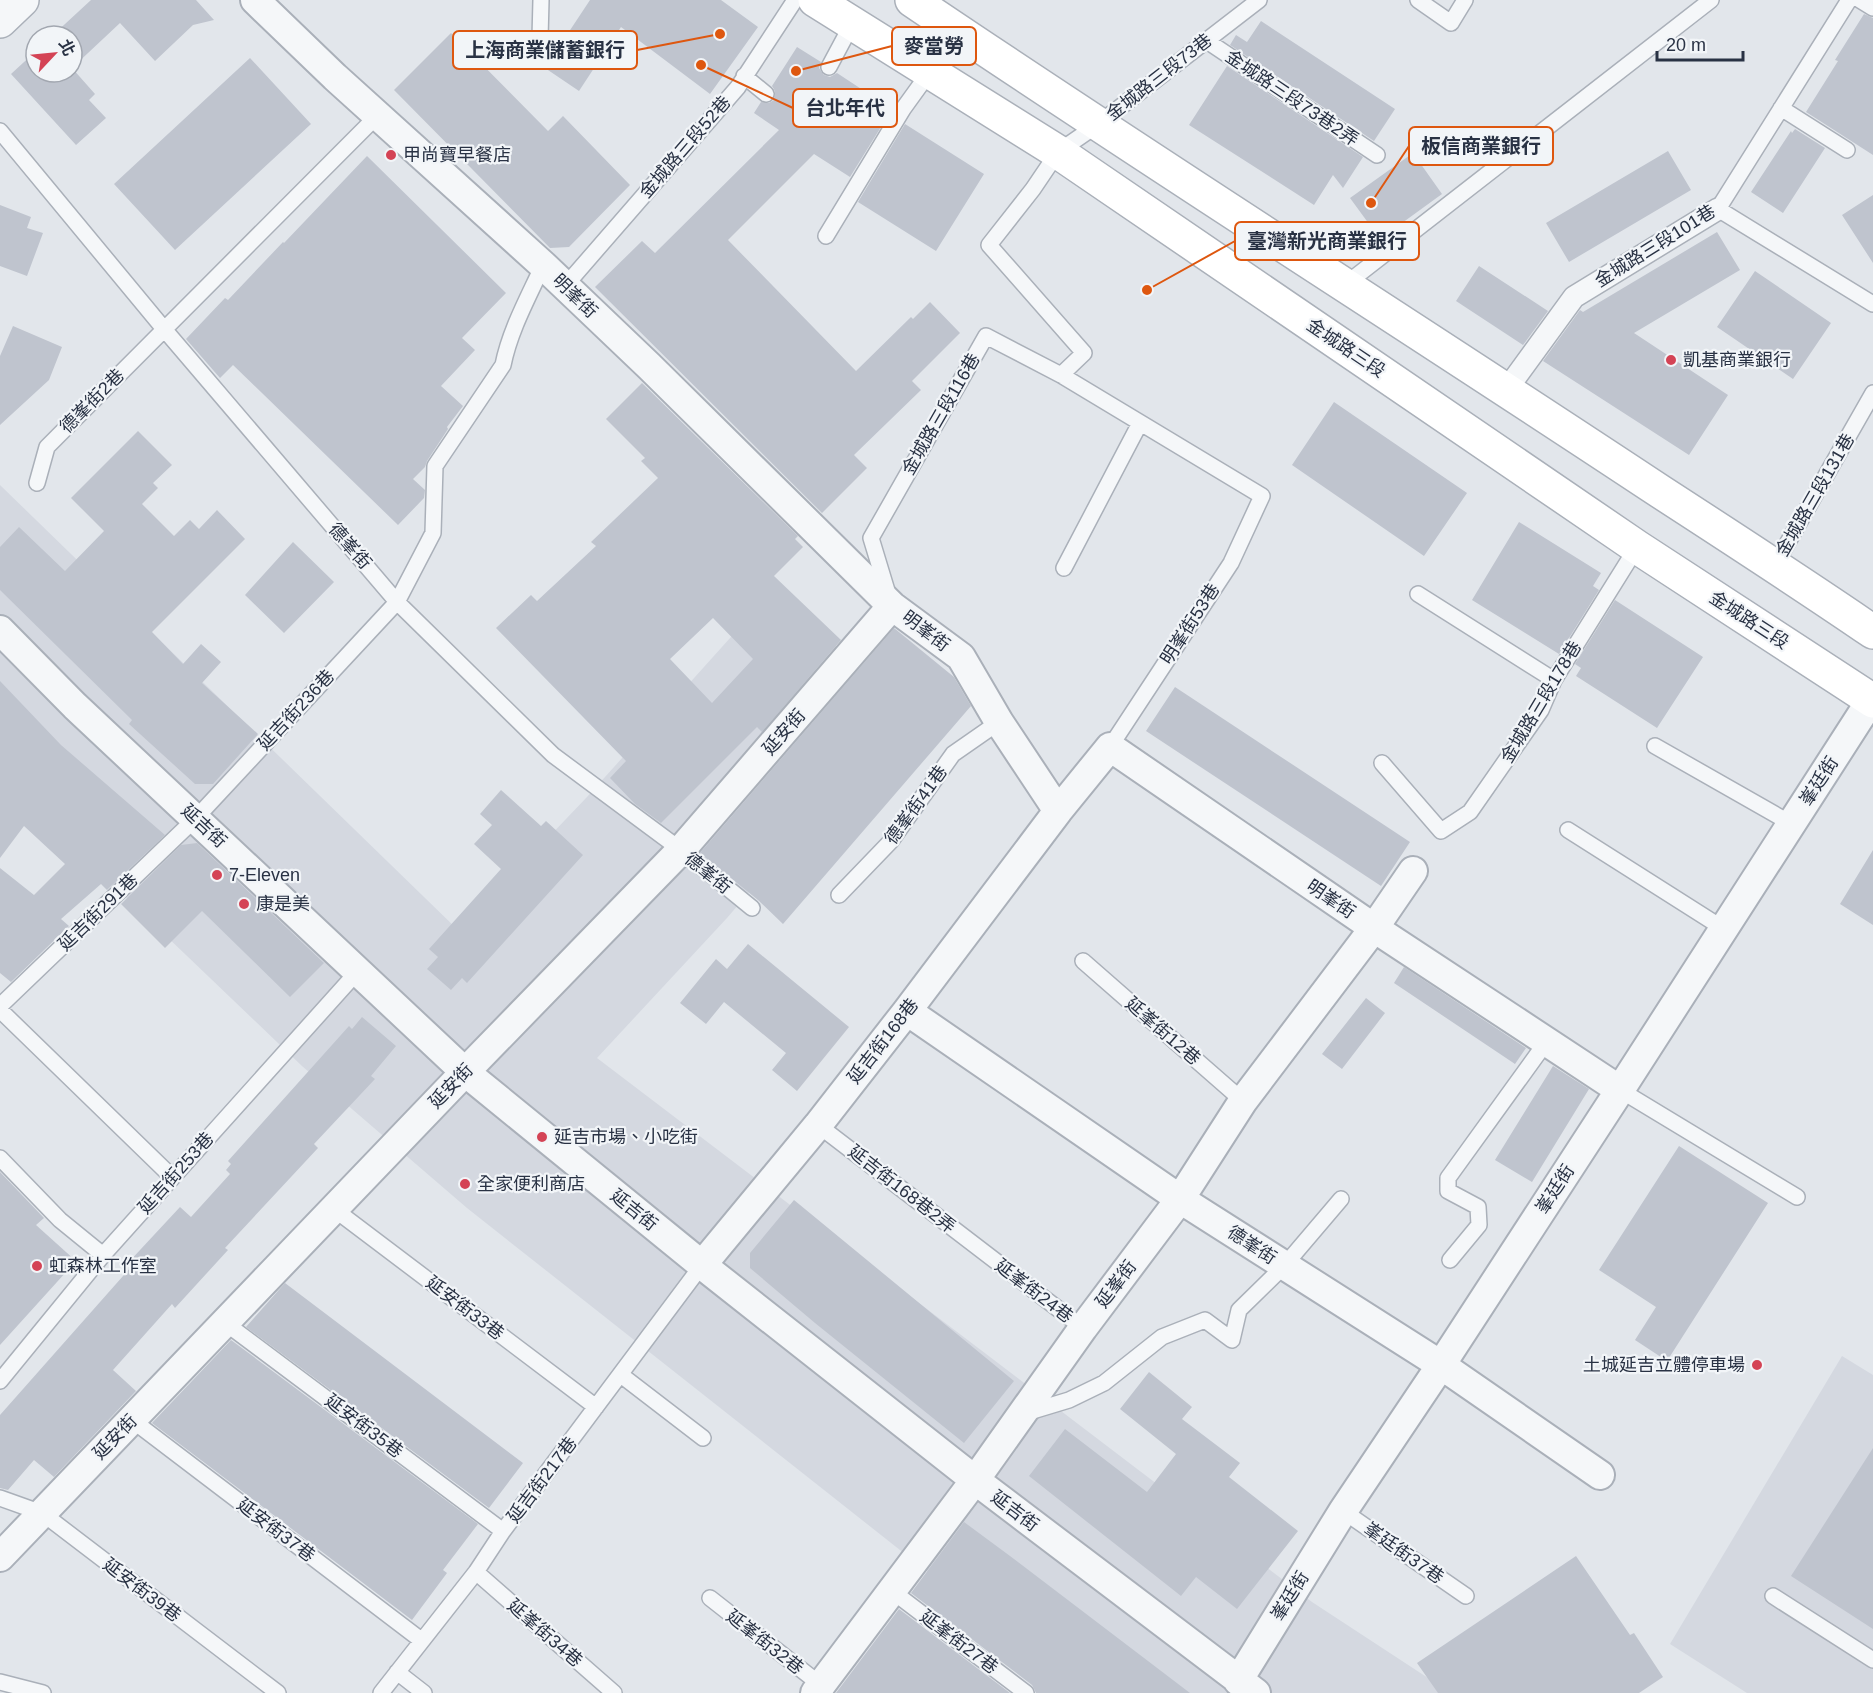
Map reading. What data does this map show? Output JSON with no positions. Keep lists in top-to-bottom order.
{
  "streets": {
    "main road": ["金城路三段"],
    "street": [
      "金城路三段101巷",
      "明峯街",
      "德峯街",
      "延安街",
      "峯廷街",
      "延吉街",
      "延吉街168巷",
      "延峯街"
    ],
    "lane": [
      "金城路三段73巷",
      "金城路三段73巷2弄",
      "金城路三段52巷",
      "德峯街2巷",
      "金城路三段116巷",
      "金城路三段131巷",
      "明峯街53巷",
      "金城路三段178巷",
      "延吉街236巷",
      "德峯街41巷",
      "延吉街291巷",
      "延峯街12巷",
      "延吉街253巷",
      "延吉街168巷2弄",
      "延峯街24巷",
      "延安街33巷",
      "延安街35巷",
      "延吉街217巷",
      "延安街37巷",
      "峯廷街37巷",
      "延安街39巷",
      "延峯街34巷",
      "延峯街32巷",
      "延峯街27巷"
    ]
  },
  "crossings": [
    ["金城路三段73巷", "金城路三段73巷2弄"],
    ["金城路三段73巷", "金城路三段"],
    ["金城路三段52巷", "明峯街"],
    ["明峯街", "德峯街2巷"],
    ["明峯街", "金城路三段116巷"],
    ["明峯街", "明峯街53巷"],
    ["明峯街", "延吉街236巷"],
    ["明峯街", "延安街"],
    ["明峯街", "峯廷街"],
    ["明峯街", "德峯街41巷"],
    ["明峯街", "延吉街168巷"],
    ["明峯街", "延峯街"],
    ["金城路三段", "金城路三段178巷"],
    ["金城路三段", "峯廷街"],
    ["德峯街2巷", "德峯街"],
    ["金城路三段116巷", "延安街"],
    ["德峯街", "延吉街236巷"],
    ["德峯街", "延安街"],
    ["德峯街", "峯廷街"],
    ["德峯街", "延吉街168巷"],
    ["德峯街", "延峯街"],
    ["延吉街236巷", "延吉街"],
    ["延吉街236巷", "延吉街291巷"],
    ["延安街", "延吉街"],
    ["延安街", "延安街33巷"],
    ["延安街", "延安街35巷"],
    ["延安街", "延安街37巷"],
    ["延安街", "延安街39巷"],
    ["峯廷街", "延吉街"],
    ["峯廷街", "峯廷街37巷"],
    ["延吉街", "延吉街291巷"],
    ["延吉街", "延吉街168巷"],
    ["延吉街", "延吉街253巷"],
    ["延吉街", "延峯街"],
    ["延吉街", "延吉街217巷"],
    ["延峯街12巷", "延峯街"],
    ["延吉街168巷", "延吉街168巷2弄"],
    ["延吉街168巷", "延吉街217巷"],
    ["延吉街168巷2弄", "延峯街24巷"],
    ["延峯街", "延峯街24巷"],
    ["延峯街", "延峯街32巷"],
    ["延峯街", "延峯街27巷"],
    ["延安街33巷", "延吉街217巷"],
    ["延安街35巷", "延吉街217巷"],
    ["延吉街217巷", "延安街37巷"],
    ["延吉街217巷", "延峯街34巷"]
  ],
  "places": [
    "上海商業儲蓄銀行",
    "台北年代",
    "麥當勞",
    "甲尚寶早餐店",
    "板信商業銀行",
    "臺灣新光商業銀行",
    "凱基商業銀行",
    "7-Eleven",
    "康是美",
    "延吉市場、小吃街",
    "全家便利商店",
    "虹森林工作室",
    "土城延吉立體停車場"
  ],
  "scale_bar": "20 m",
  "north": "top right"
}
